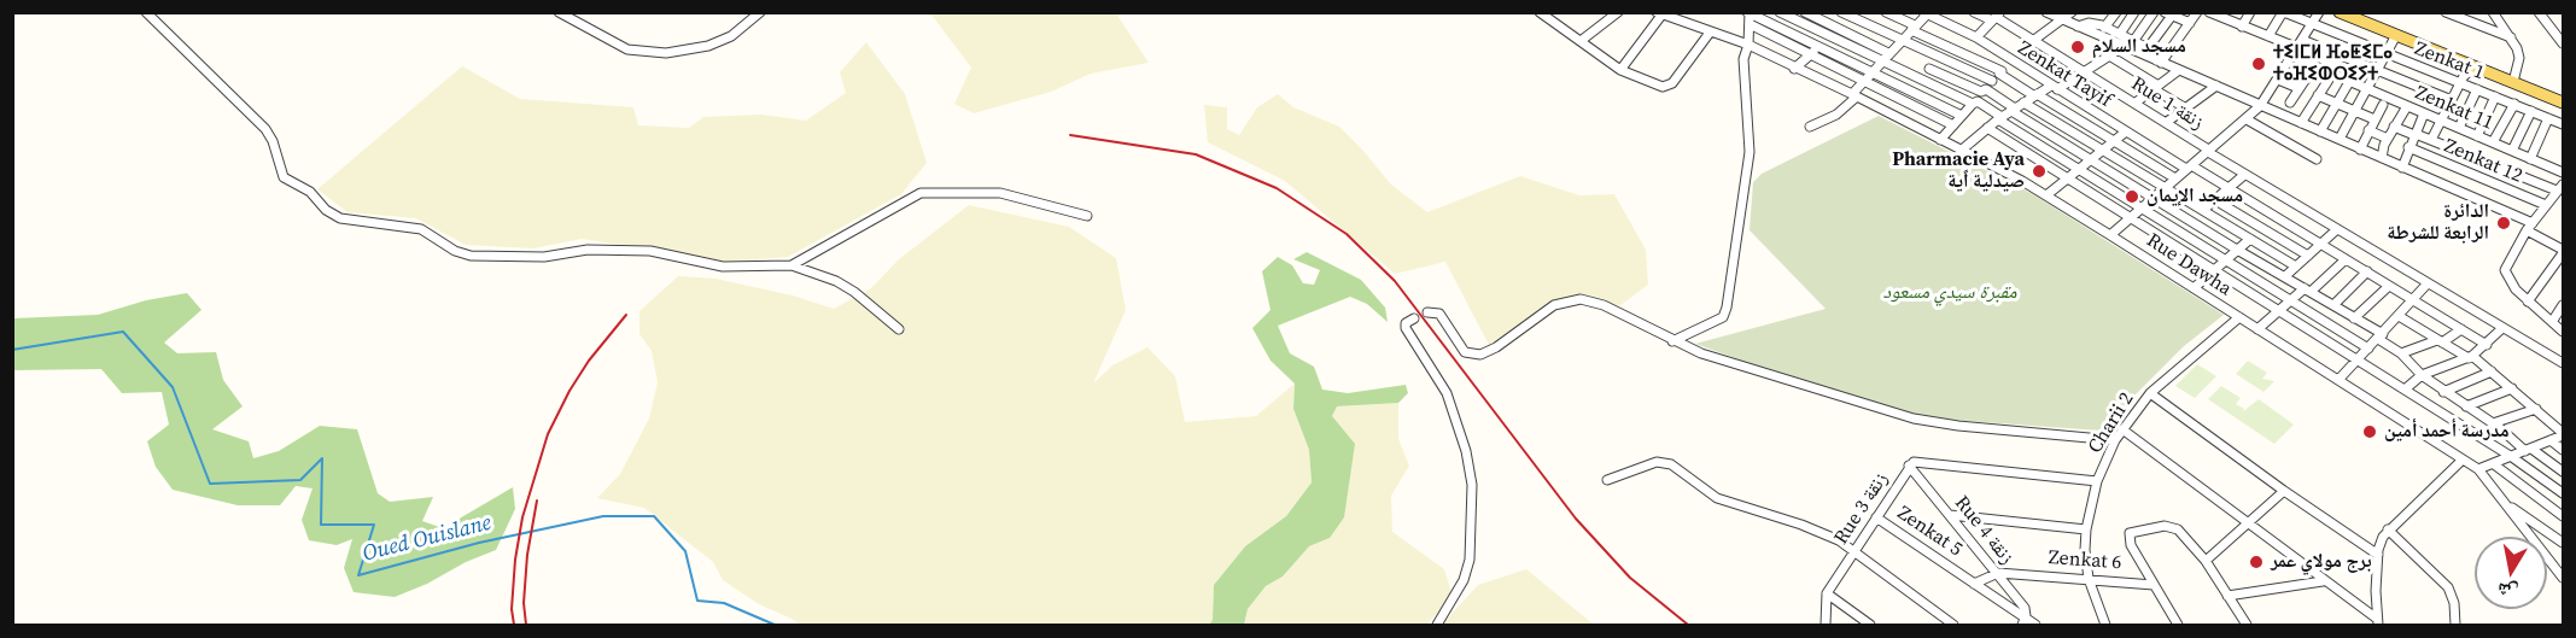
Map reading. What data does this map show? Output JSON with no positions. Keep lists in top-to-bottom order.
{
  "streets": {
    "street": [
      "Zenkat 1",
      "Zenkat Tayif",
      "Rue 1 زنقة",
      "Zenkat 11",
      "Zenkat 12",
      "Rue Dawha",
      "Charii 2",
      "Rue 3 زنقة",
      "Rue 4 زنقة",
      "Zenkat 5",
      "Zenkat 6"
    ]
  },
  "crossings": [
    ["Rue Dawha", "Charii 2"],
    ["Charii 2", "Rue 3 زنقة"],
    ["Charii 2", "Zenkat 6"],
    ["Rue 3 زنقة", "Rue 4 زنقة"],
    ["Rue 3 زنقة", "Zenkat 5"],
    ["Rue 4 زنقة", "Zenkat 5"],
    ["Rue 4 زنقة", "Zenkat 6"],
    ["Zenkat 5", "Zenkat 6"]
  ],
  "water": ["Oued Ouislane"],
  "parks": ["مقبرة سيدي مسعود"],
  "places": [
    "مسجد السلام",
    "ⵜⵉⵏⵎⵍ ⴼⴰⵟⵉⵎⴰ ⵜⴰⴼⵉⵀⵔⵉⵢⵜ",
    "Pharmacie Aya صيدلية اًية",
    "مسجد الإيمان",
    "الدائرة الرابعة للشرطة",
    "مدرسة أحمد أمين",
    "برج مولاي عمر"
  ],
  "north": "bottom"
}
